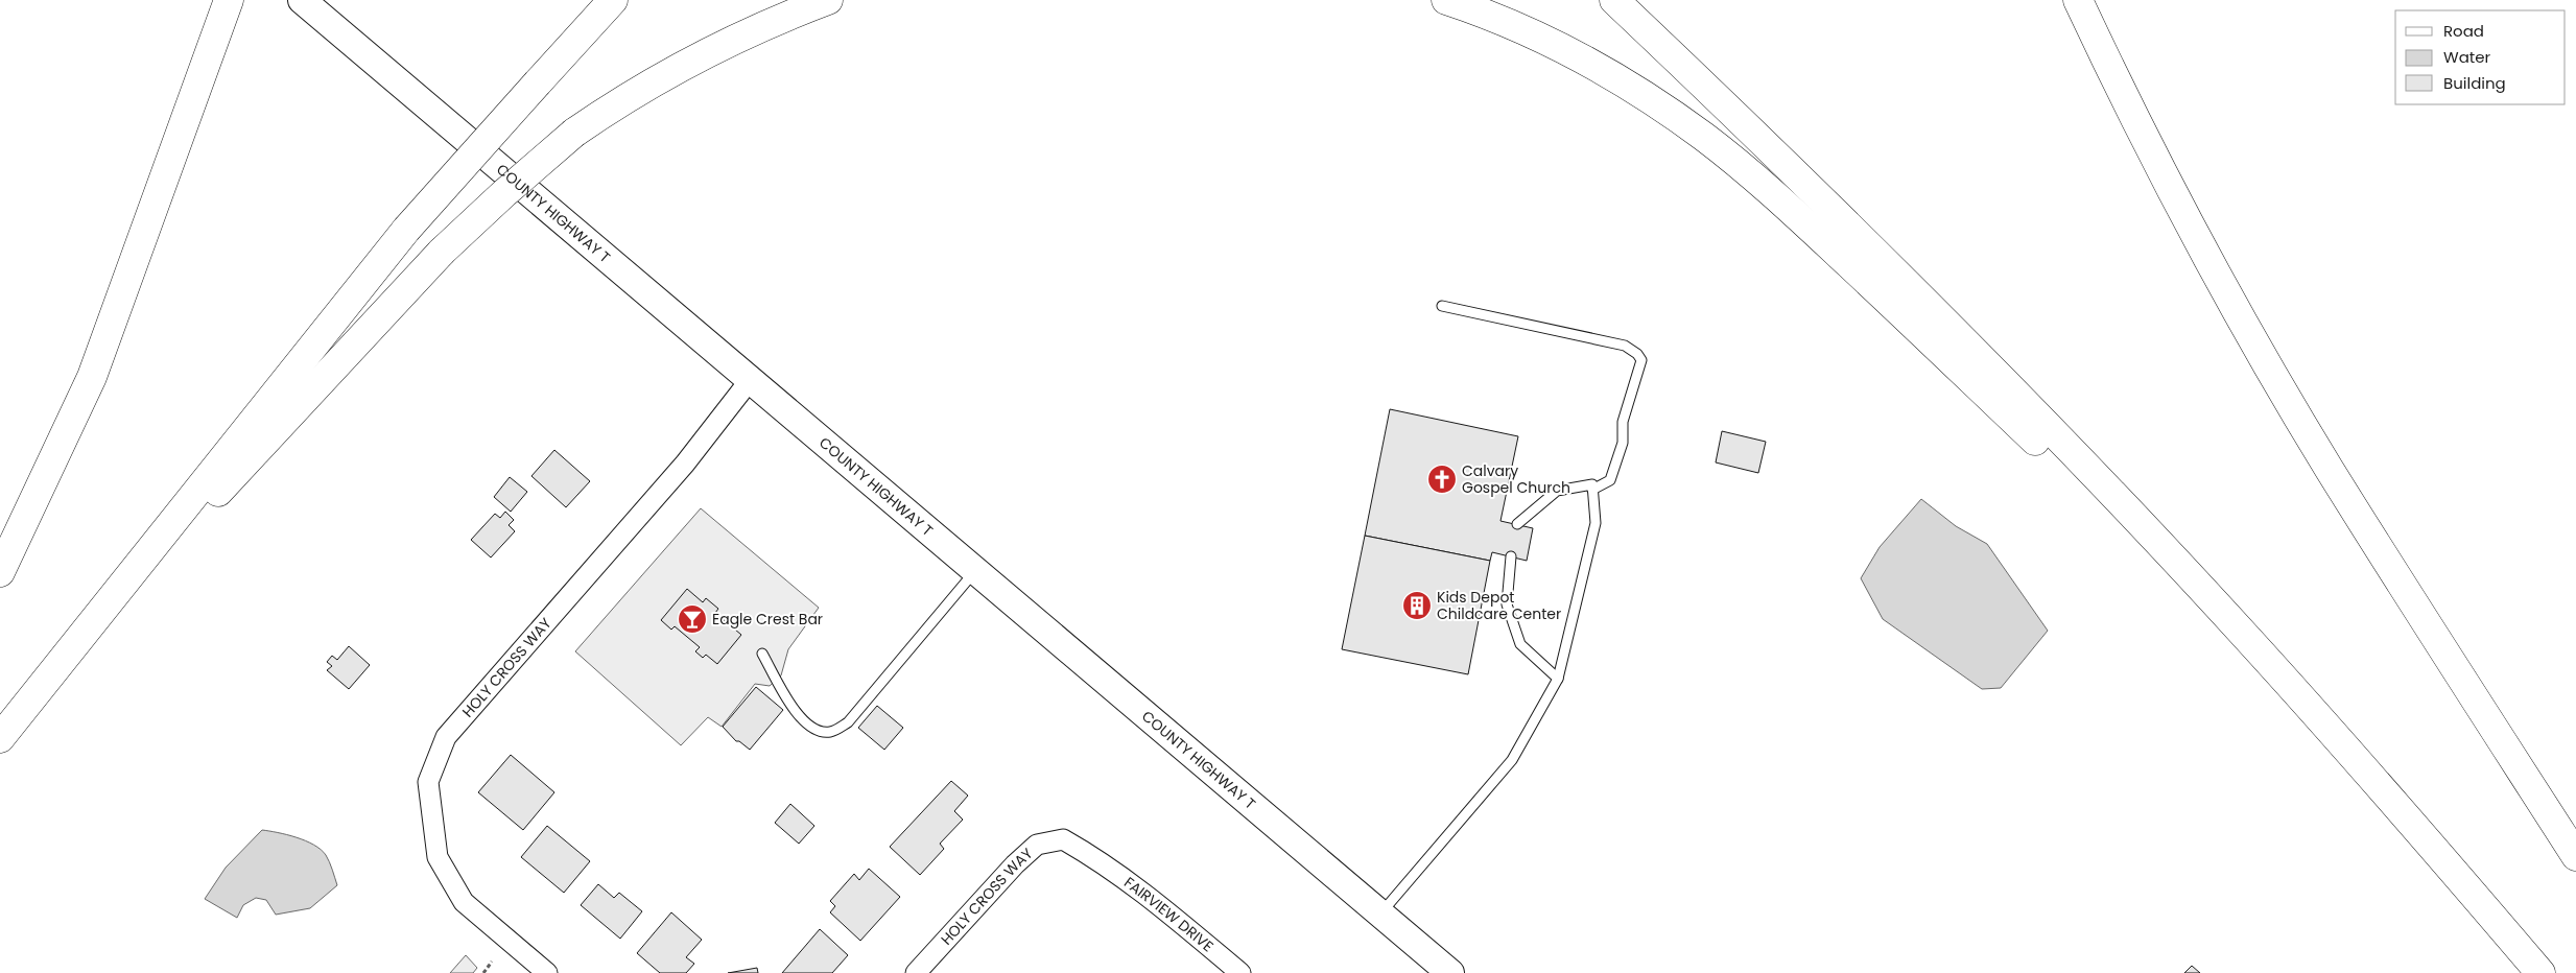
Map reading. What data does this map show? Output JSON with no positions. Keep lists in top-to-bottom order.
{
  "streets": {
    "main road": ["COUNTY HIGHWAY T"],
    "street": ["HOLY CROSS WAY", "FAIRVIEW DRIVE"]
  },
  "crossings": [
    ["COUNTY HIGHWAY T", "HOLY CROSS WAY"],
    ["HOLY CROSS WAY", "FAIRVIEW DRIVE"]
  ],
  "places": {
    "church": ["Calvary Gospel Church"],
    "building": ["Kids Depot Childcare Center"],
    "bar": ["Eagle Crest Bar"]
  },
  "legend": ["Road", "Water", "Building"]
}
